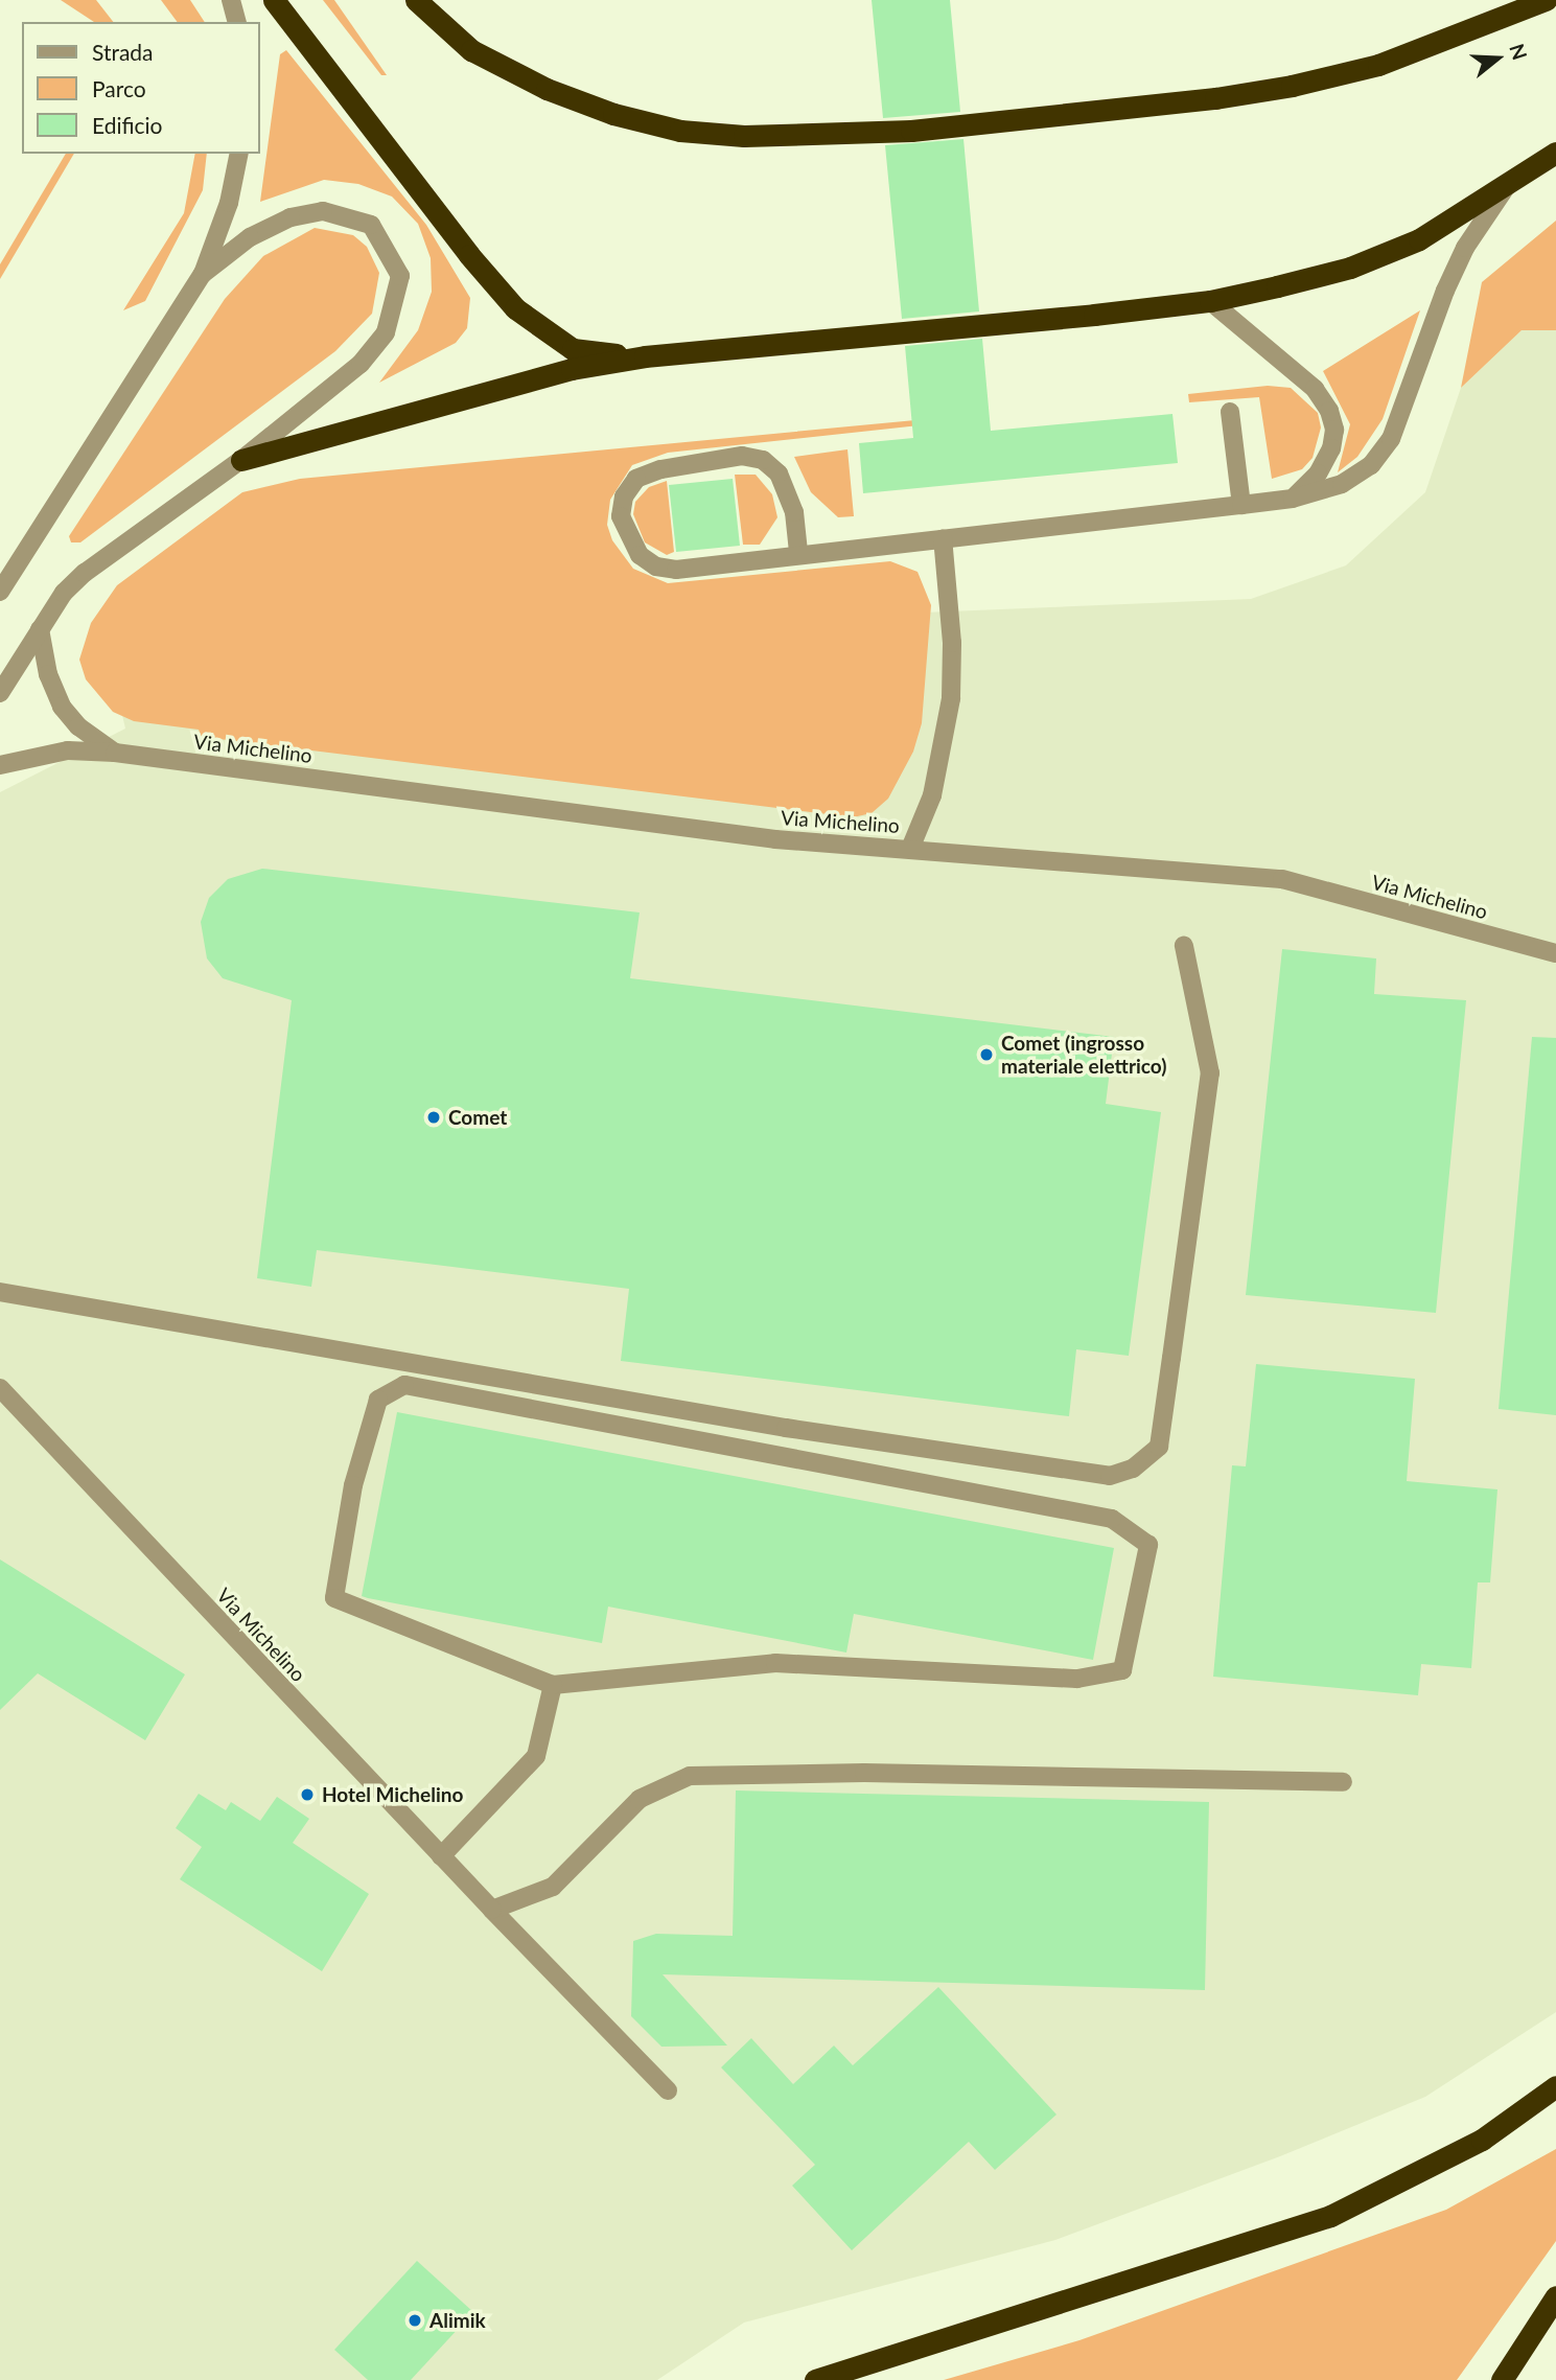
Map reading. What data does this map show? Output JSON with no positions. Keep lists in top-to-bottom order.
{
  "streets": {
    "street": ["Via Michelino"]
  },
  "places": [
    "Comet (ingrosso materiale elettrico)",
    "Comet",
    "Hotel Michelino",
    "Alimik"
  ],
  "legend": ["Strada", "Parco", "Edificio"],
  "north": "right"
}
